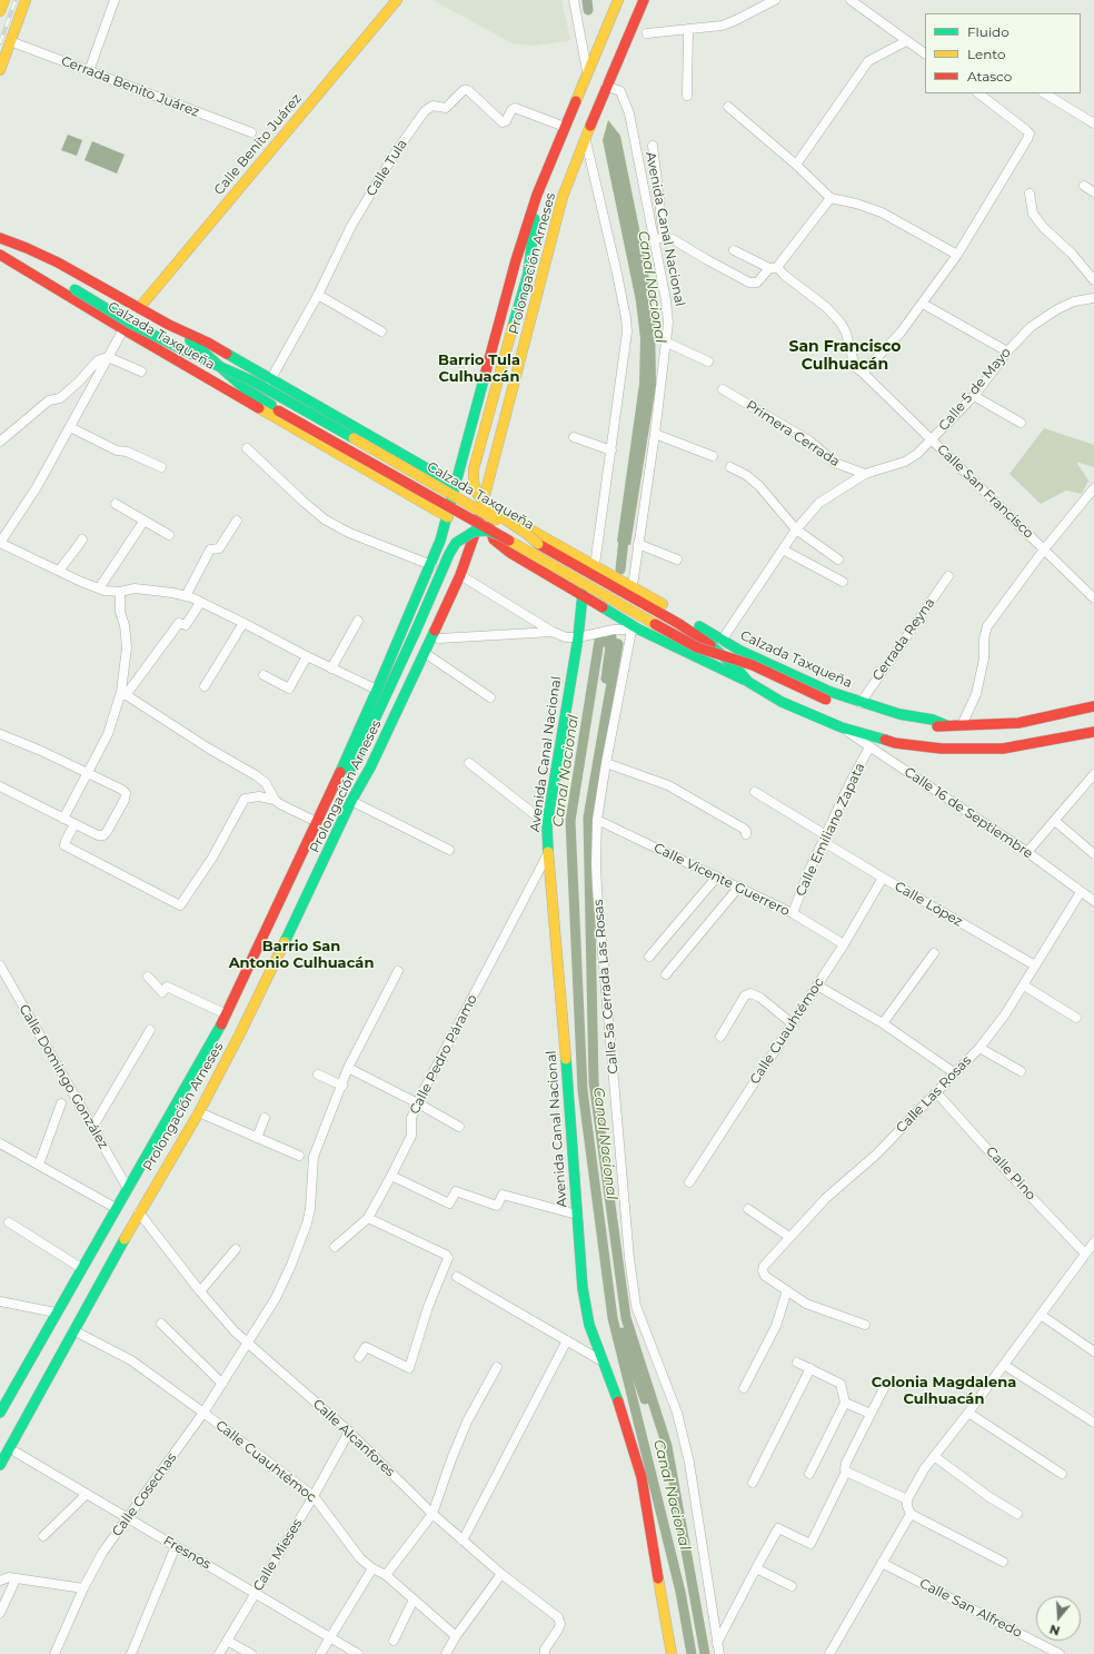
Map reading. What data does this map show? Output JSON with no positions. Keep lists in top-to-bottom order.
{
  "streets": {
    "main road": [
      "Calle Benito Juárez",
      "Avenida Canal Nacional",
      "Prolongación Arneses",
      "Calzada Taxqueña"
    ],
    "street": [
      "Cerrada Benito Juárez",
      "Calle Tula",
      "Calle 5 de Mayo",
      "Primera Cerrada",
      "Calle San Francisco",
      "Cerrada Reyna",
      "Calle 16 de Septiembre",
      "Calle Emiliano Zapata",
      "Calle Vicente Guerrero",
      "Calle López",
      "Calle 5a Cerrada Las Rosas",
      "Calle Cuauhtémoc",
      "Calle Pedro Páramo",
      "Calle Domingo González",
      "Calle Las Rosas",
      "Calle Pino",
      "Calle Alcanfores",
      "Calle Cosechas",
      "Fresnos",
      "Calle Mieses",
      "Calle San Alfredo"
    ]
  },
  "crossings": [
    ["Calle Benito Juárez", "Calzada Taxqueña"],
    ["Calle Tula", "Prolongación Arneses"],
    ["Calle Tula", "Calzada Taxqueña"],
    ["Avenida Canal Nacional", "Prolongación Arneses"],
    ["Avenida Canal Nacional", "Calzada Taxqueña"],
    ["Avenida Canal Nacional", "Calle Pedro Páramo"],
    ["Prolongación Arneses", "Calzada Taxqueña"],
    ["Prolongación Arneses", "Calle Cuauhtémoc"],
    ["Prolongación Arneses", "Calle Domingo González"],
    ["Prolongación Arneses", "Calle Alcanfores"],
    ["Prolongación Arneses", "Fresnos"],
    ["Calzada Taxqueña", "Calle 5 de Mayo"],
    ["Calzada Taxqueña", "Cerrada Reyna"],
    ["Calzada Taxqueña", "Calle 16 de Septiembre"],
    ["Calzada Taxqueña", "Calle 5a Cerrada Las Rosas"],
    ["Calle 5 de Mayo", "Primera Cerrada"],
    ["Calle 5 de Mayo", "Calle San Francisco"],
    ["Calle 16 de Septiembre", "Calle Emiliano Zapata"],
    ["Calle 16 de Septiembre", "Calle Las Rosas"],
    ["Calle Emiliano Zapata", "Calle Vicente Guerrero"],
    ["Calle Emiliano Zapata", "Calle López"],
    ["Calle Vicente Guerrero", "Calle 5a Cerrada Las Rosas"],
    ["Calle Vicente Guerrero", "Calle Cuauhtémoc"],
    ["Calle López", "Calle Cuauhtémoc"],
    ["Calle López", "Calle Las Rosas"],
    ["Calle Cuauhtémoc", "Calle Cosechas"],
    ["Calle Cuauhtémoc", "Calle Mieses"],
    ["Calle Las Rosas", "Calle Pino"],
    ["Calle Alcanfores", "Calle Cosechas"],
    ["Calle Alcanfores", "Calle Mieses"],
    ["Calle Cosechas", "Fresnos"],
    ["Fresnos", "Calle Mieses"]
  ],
  "districts": [
    "San Francisco Culhuacán",
    "Barrio Tula Culhuacán",
    "Barrio San Antonio Culhuacán",
    "Colonia Magdalena Culhuacán"
  ],
  "water": ["Canal Nacional"],
  "legend": ["Fluido", "Lento", "Atasco"],
  "north": "bottom"
}
